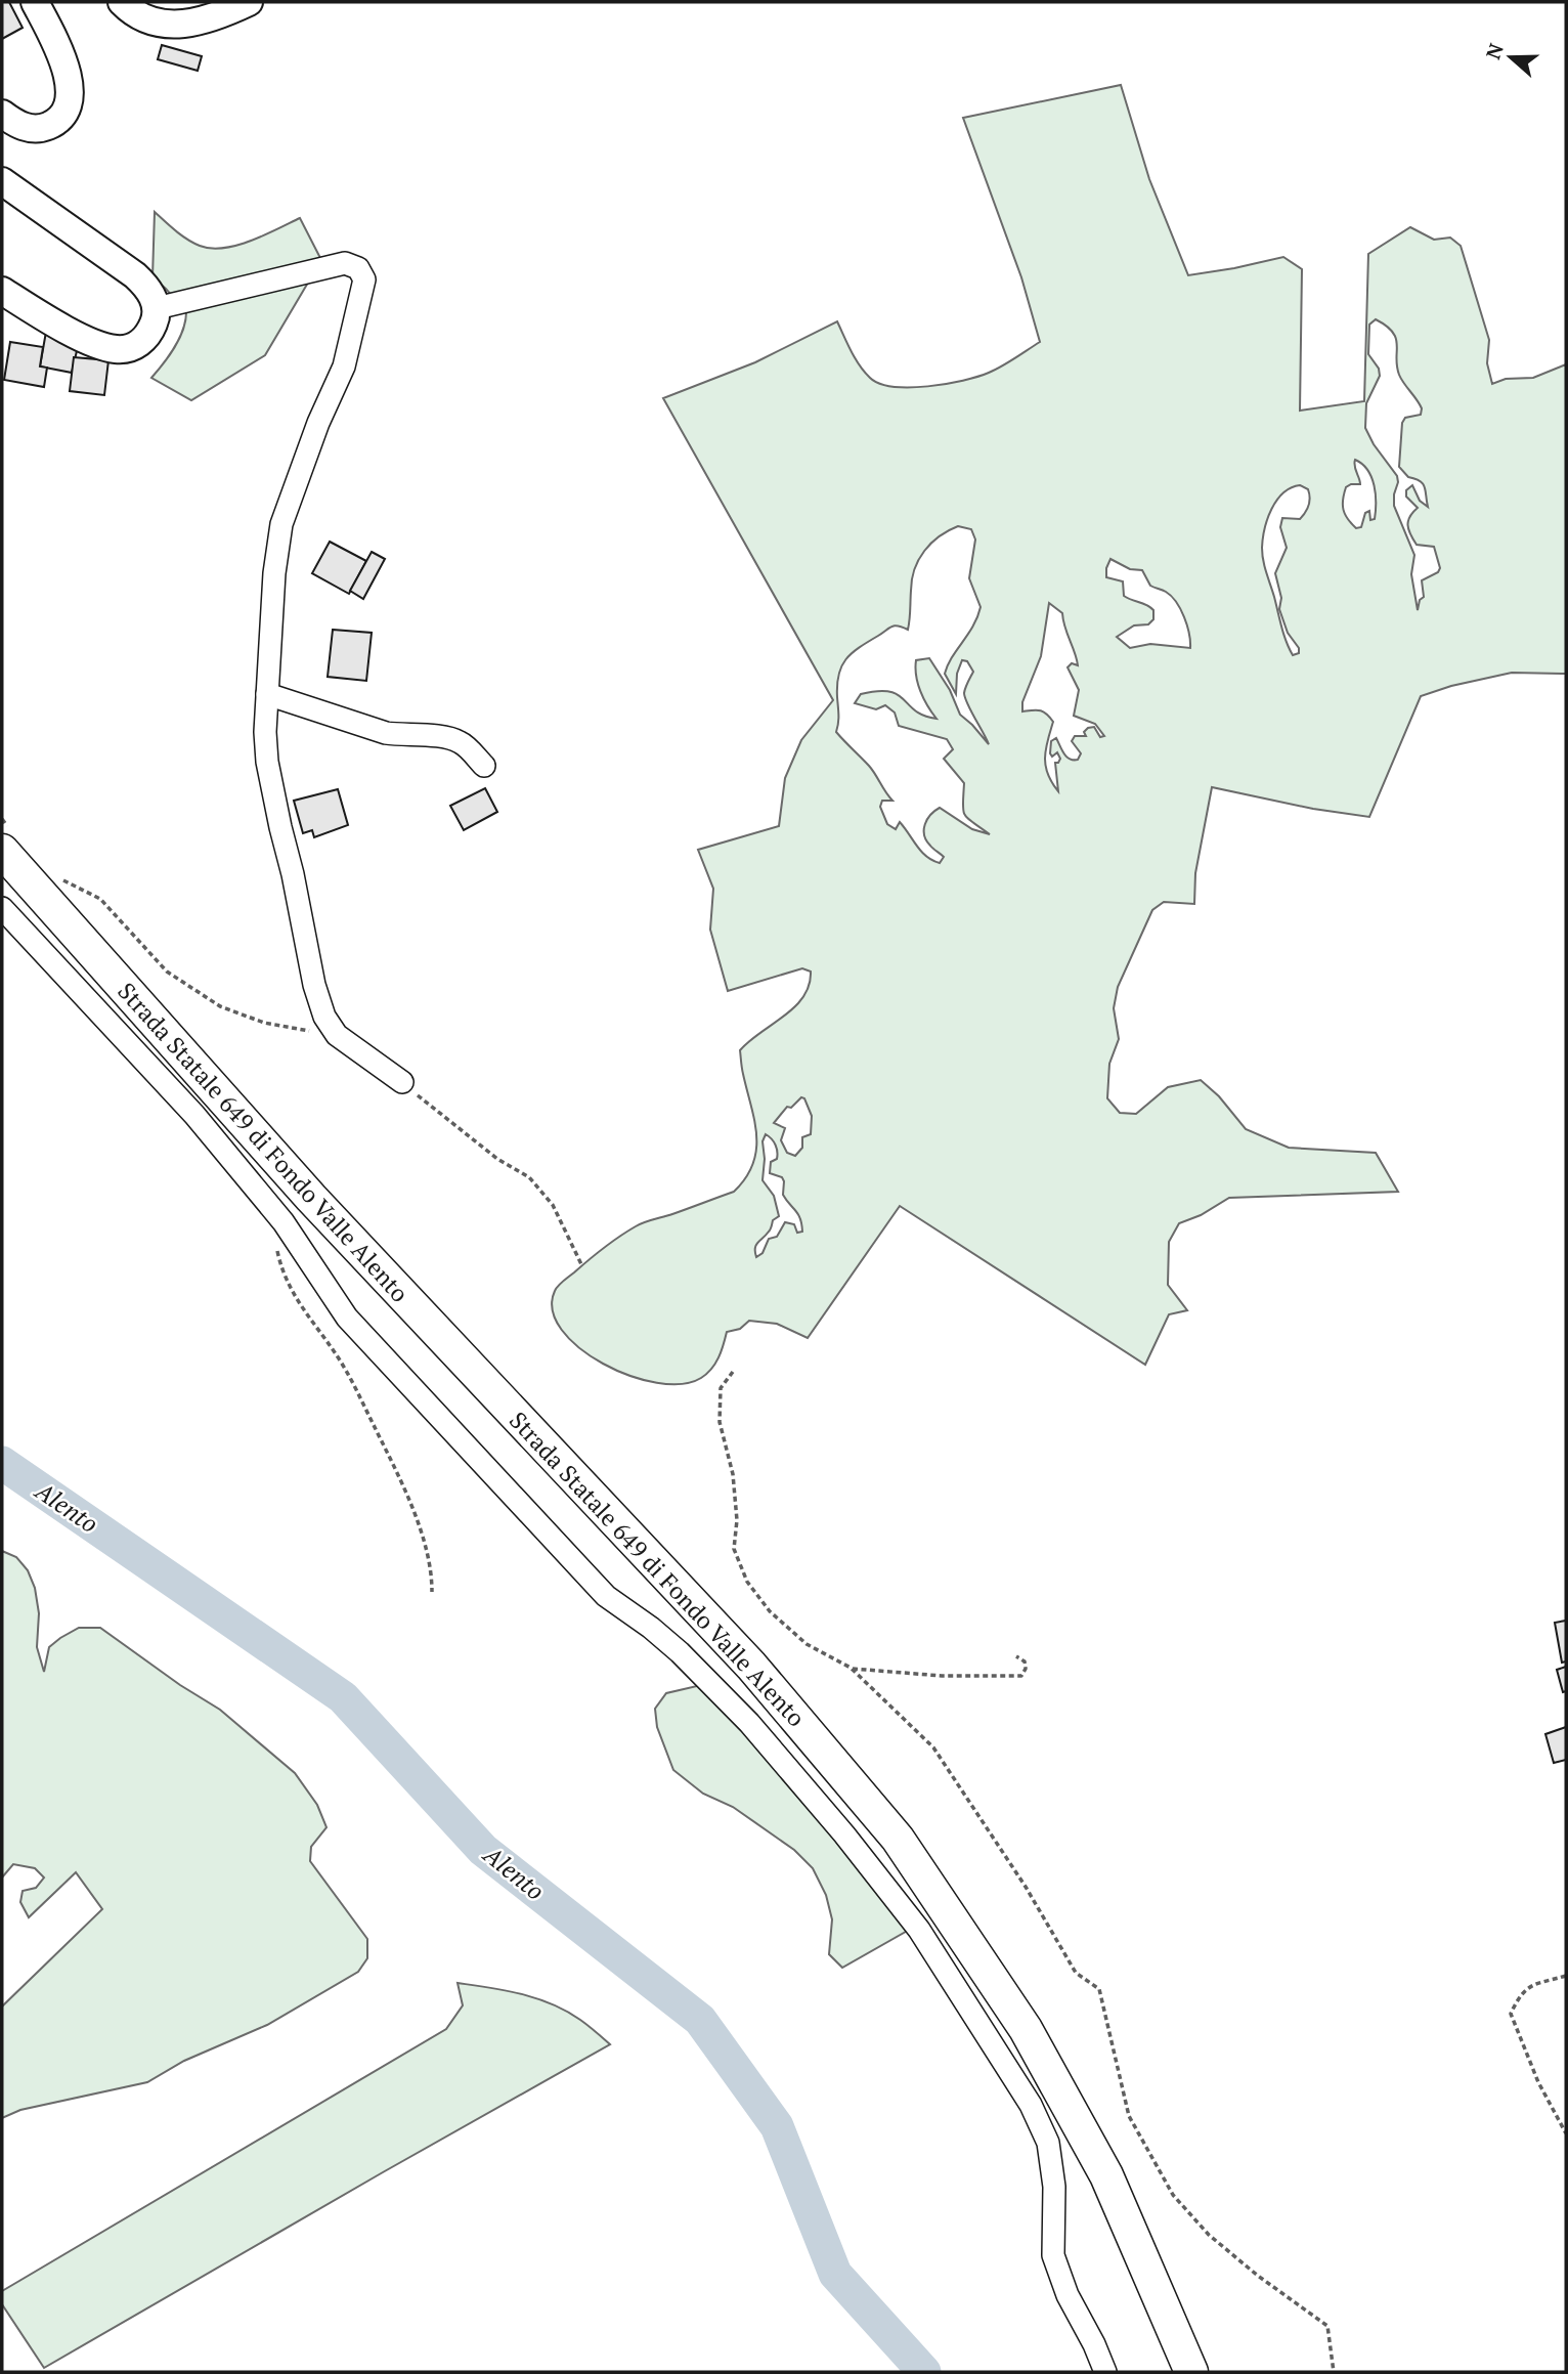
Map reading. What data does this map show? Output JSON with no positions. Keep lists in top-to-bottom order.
{
  "streets": {
    "highway": ["Strada Statale 649 di Fondo Valle Alento"]
  },
  "water": ["Alento"],
  "north": "left"
}
